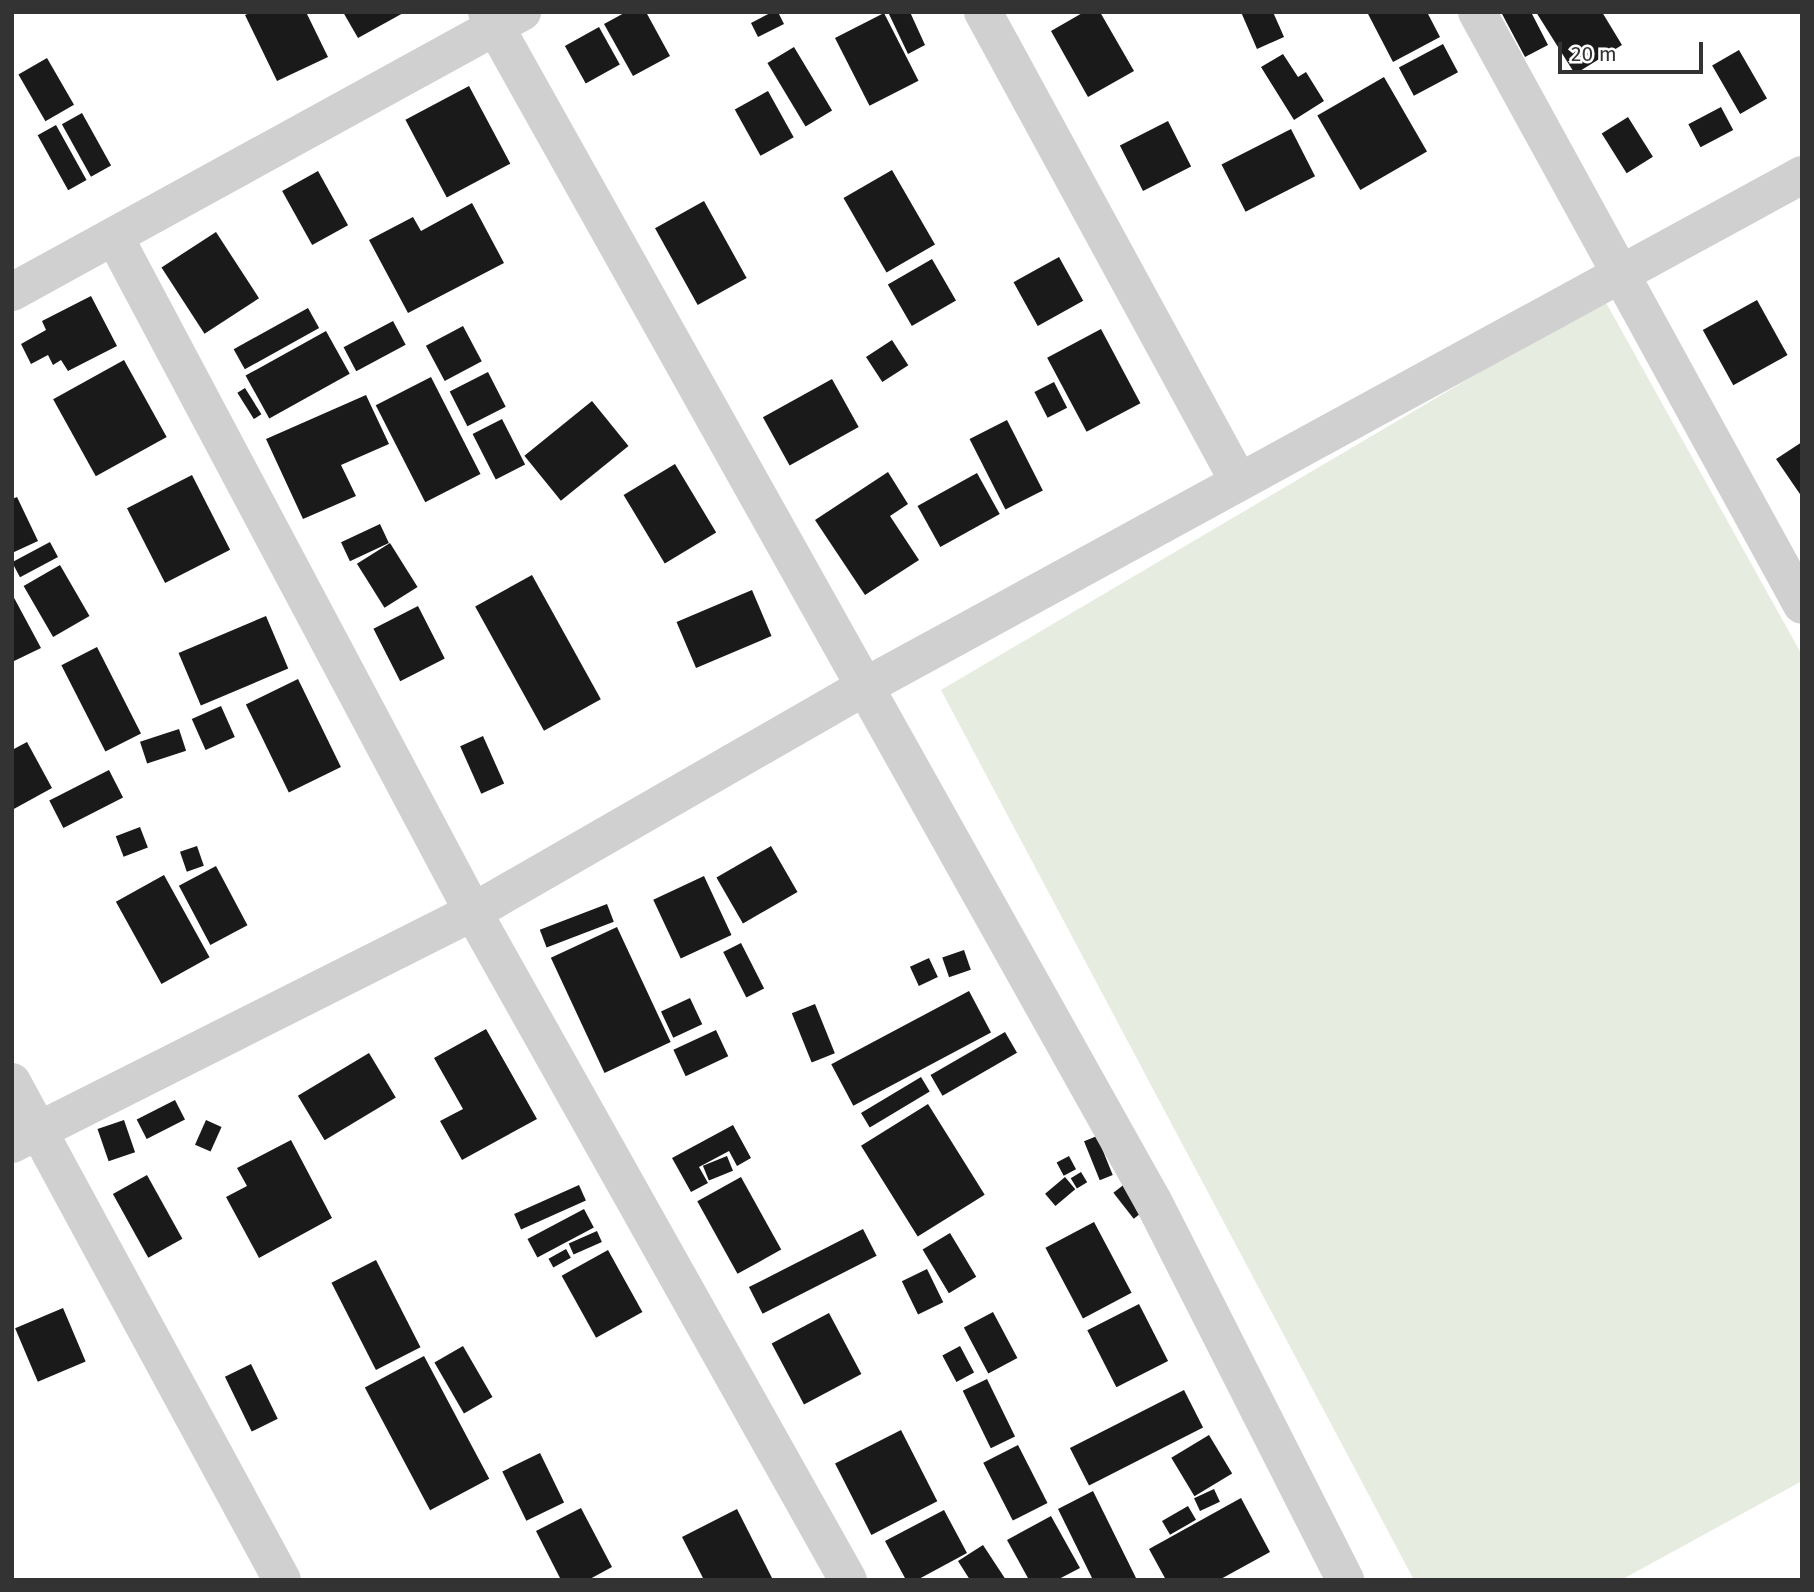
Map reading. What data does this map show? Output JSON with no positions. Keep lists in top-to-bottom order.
{
  "scale_bar": "20 m"
}
